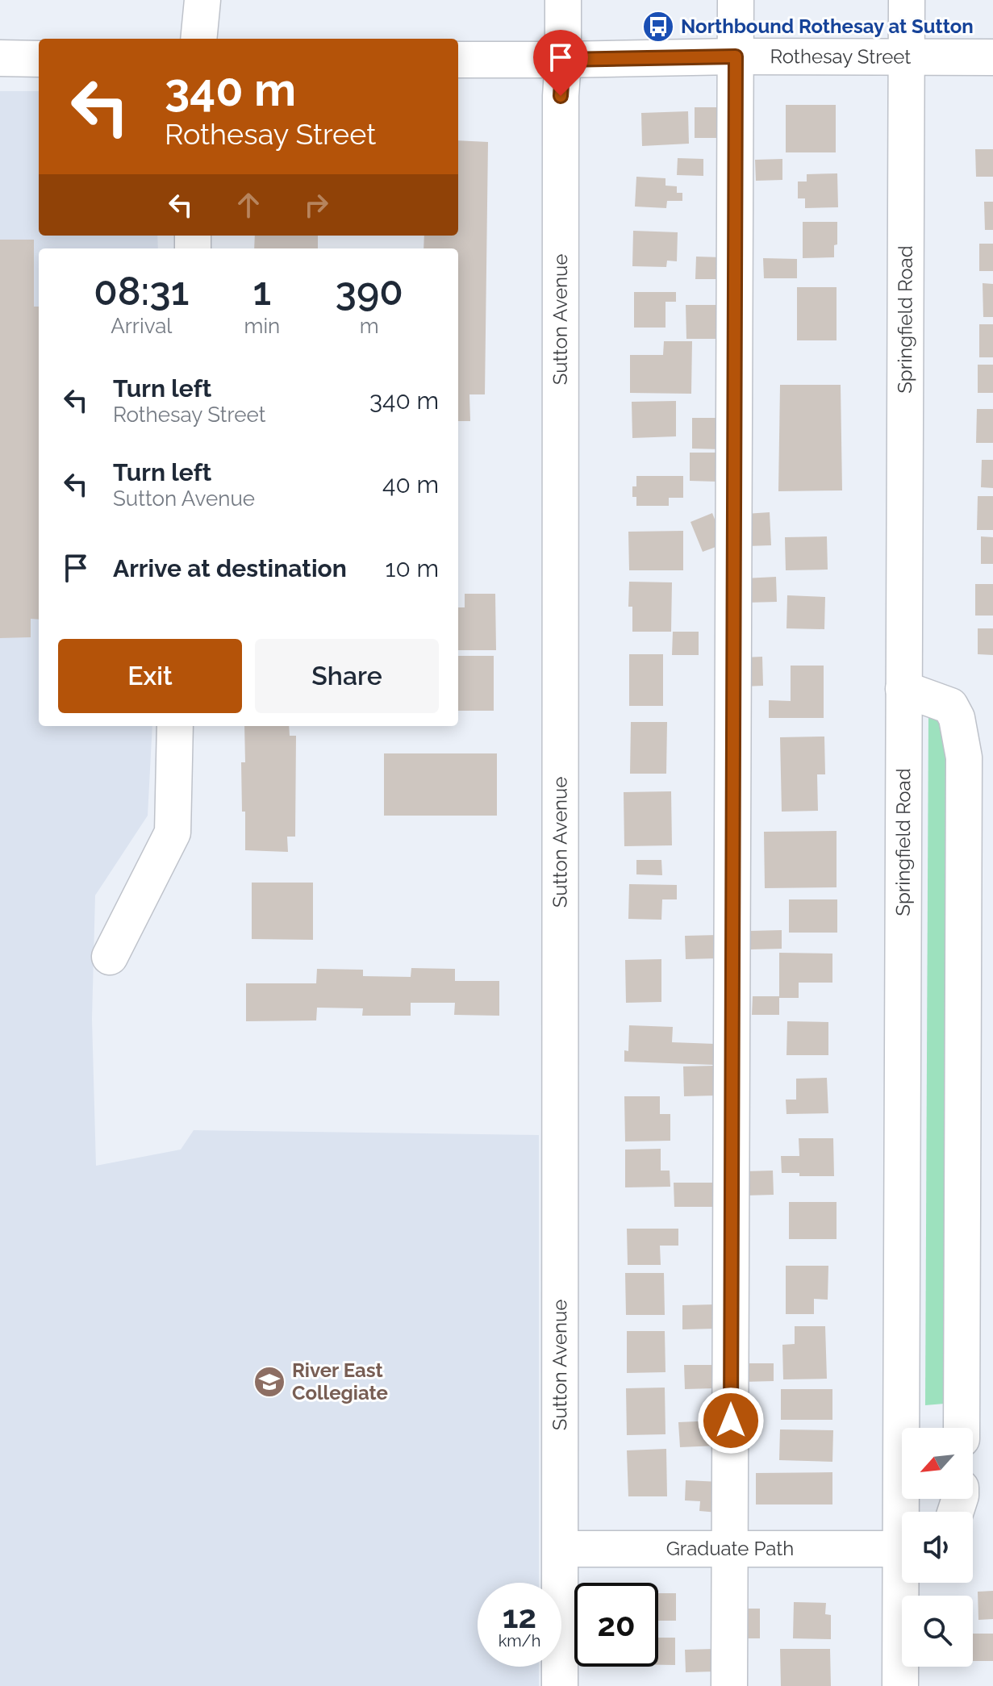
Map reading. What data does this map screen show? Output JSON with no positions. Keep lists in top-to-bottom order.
{
  "streets": {
    "street": [
      "Rothesay Street",
      "Sutton Avenue",
      "Springfield Road",
      "Graduate Path"
    ]
  },
  "crossings": [
    ["Rothesay Street", "Sutton Avenue"],
    ["Rothesay Street", "Springfield Road"],
    ["Sutton Avenue", "Graduate Path"]
  ],
  "places": {
    "bus stop": ["Northbound Rothesay at Sutton"],
    "school or university": ["River East Collegiate"]
  },
  "north": "bottom left",
  "page": {
    "turn": ["340 m", "Rothesay Street"],
    "eta": [
      "08:31",
      "Arrival",
      "1",
      "min",
      "390",
      "m"
    ],
    "list": [
      {
        "name": "Turn left",
        "note": "Rothesay Street",
        "value": "340 m"
      },
      {
        "name": "Turn left",
        "note": "Sutton Avenue",
        "value": "40 m"
      },
      {
        "name": "Arrive at destination",
        "value": "10 m"
      }
    ],
    "buttons": ["Exit", "Share"],
    "speed": "12 km/h",
    "limit": "20"
  }
}
